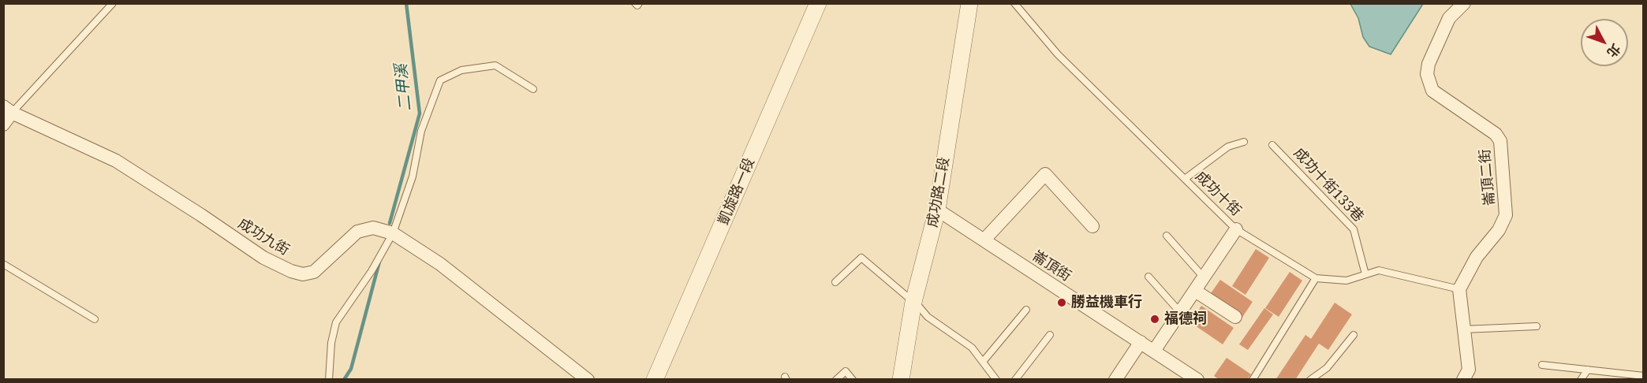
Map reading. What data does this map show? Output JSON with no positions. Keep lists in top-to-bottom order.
{
  "streets": {
    "street": [
      "崙頂二街",
      "凱旋路一段",
      "成功路二段",
      "成功九街",
      "崙頂街"
    ],
    "lane": ["成功十街133巷", "成功十街"]
  },
  "crossings": [
    ["崙頂二街", "成功十街"],
    ["成功十街133巷", "成功十街"],
    ["成功路二段", "崙頂街"]
  ],
  "water": ["二甲溪"],
  "places": ["勝益機車行", "福德祠"],
  "north": "bottom right"
}
